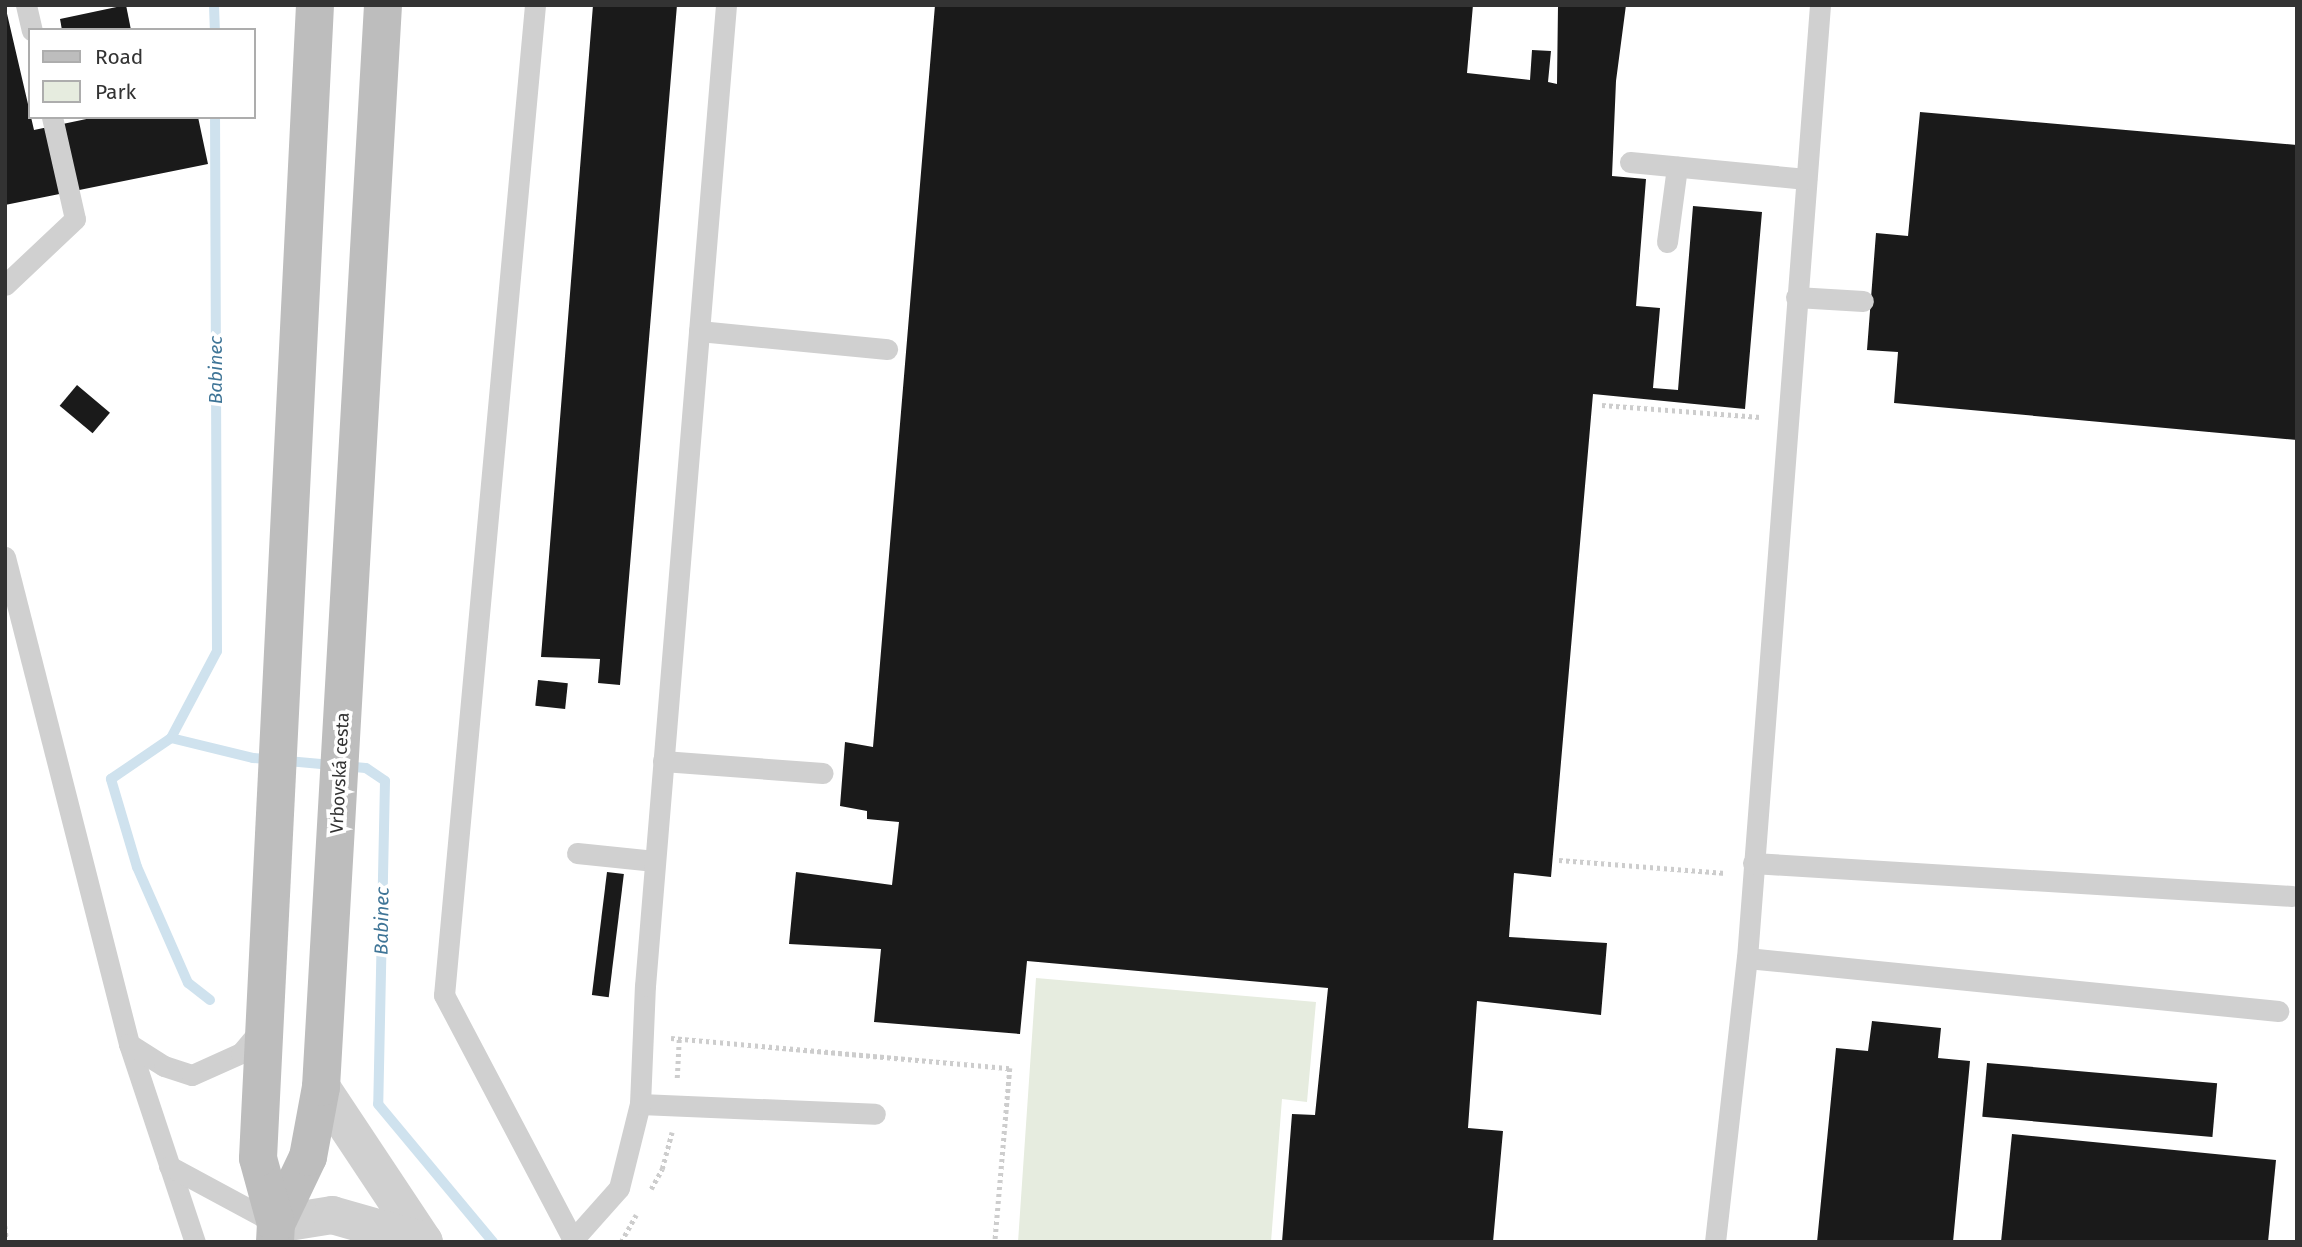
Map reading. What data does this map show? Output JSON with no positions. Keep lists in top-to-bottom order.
{
  "streets": {
    "main road": ["Vrbovská cesta"]
  },
  "water": ["Babinec"],
  "legend": ["Road", "Park"]
}
